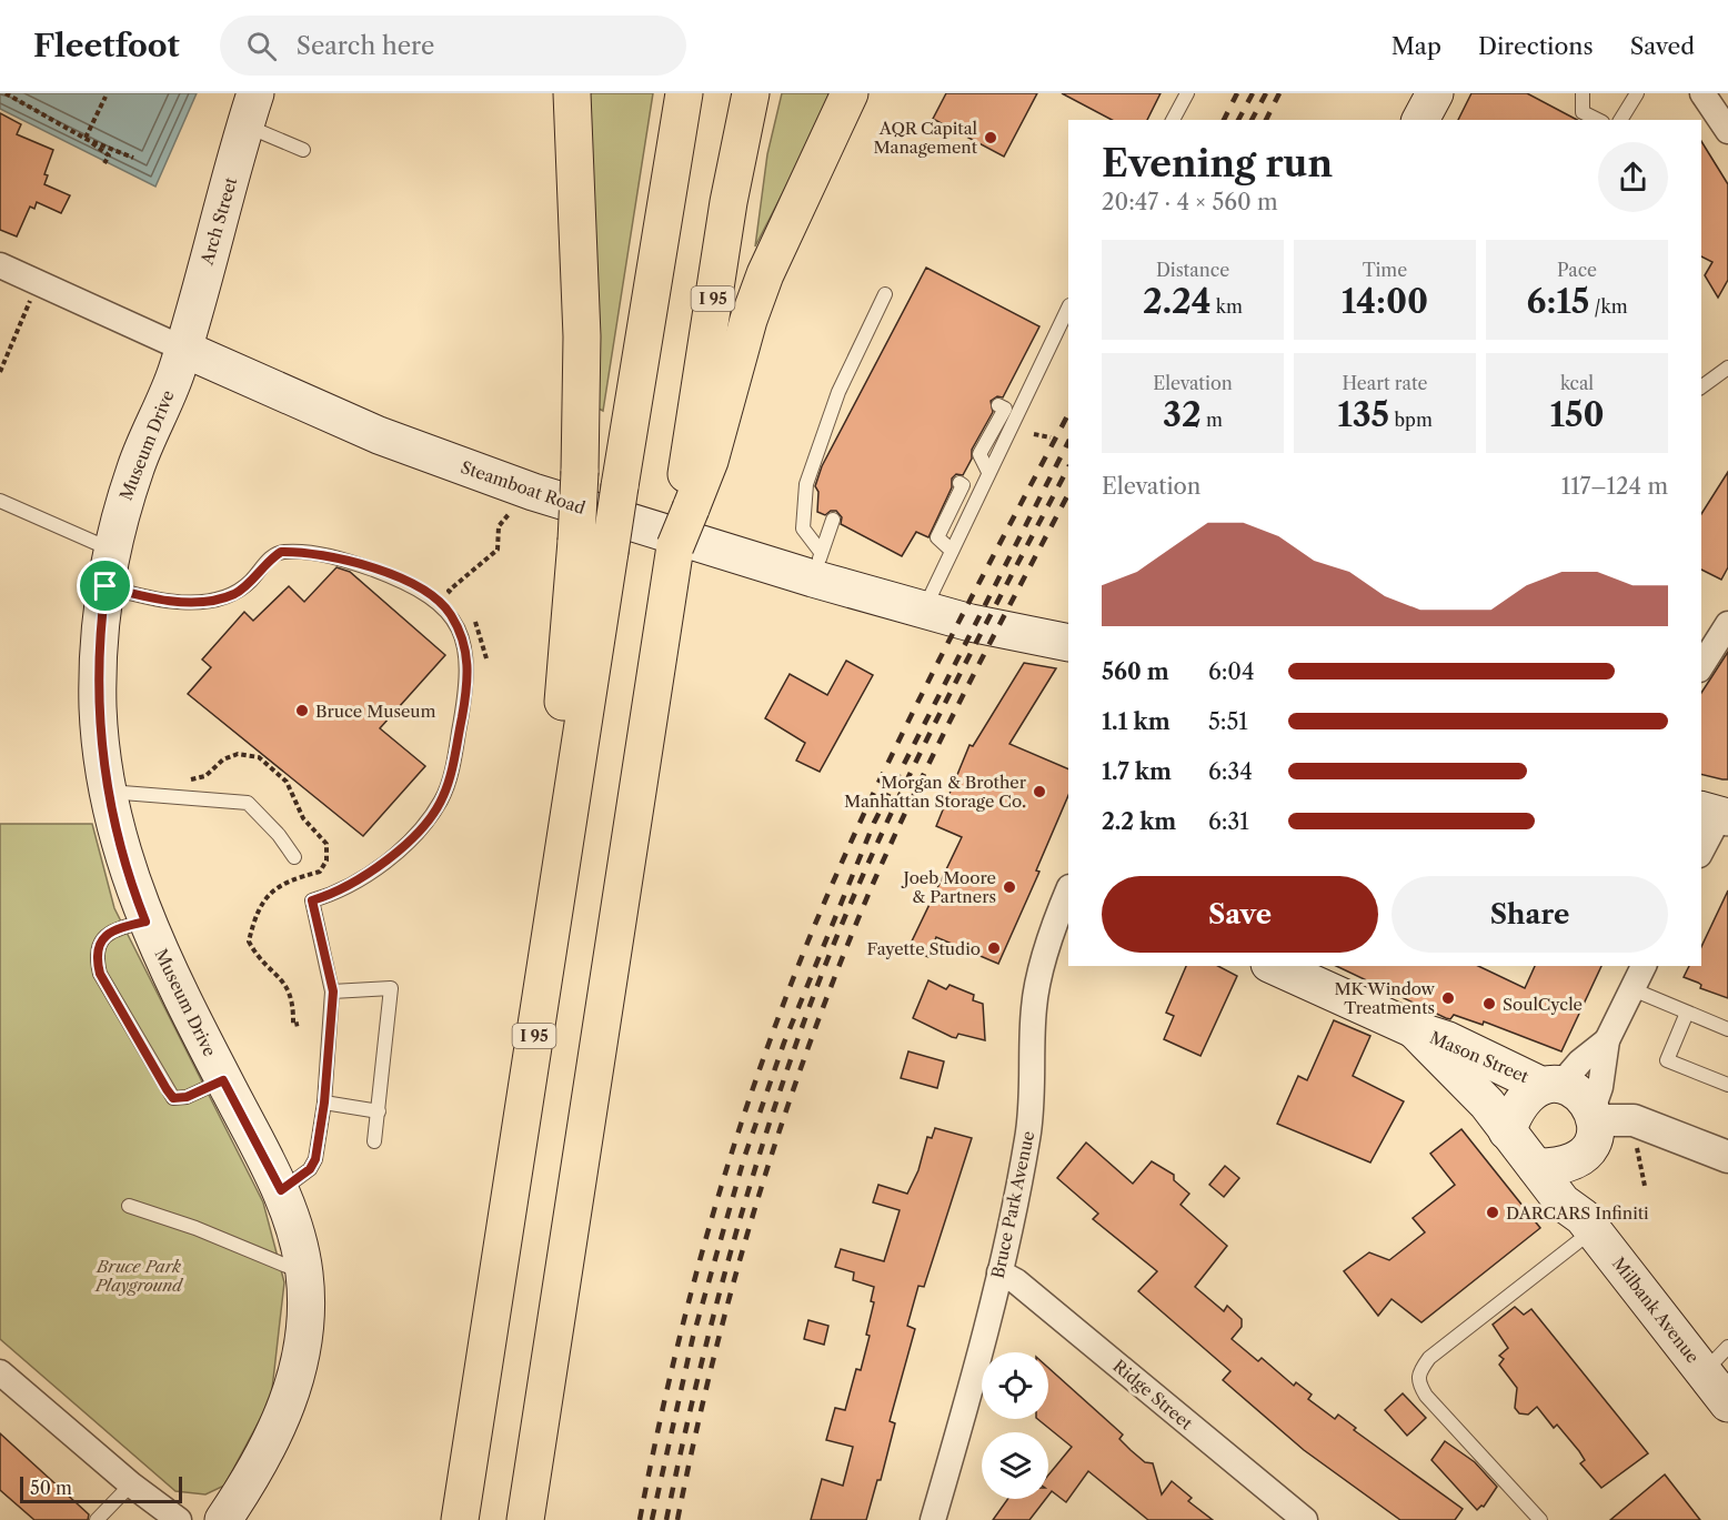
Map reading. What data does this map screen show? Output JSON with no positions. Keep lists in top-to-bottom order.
{
  "streets": {
    "highway": ["I 95"],
    "main road": [
      "Arch Street",
      "Museum Drive",
      "Steamboat Road",
      "Mason Street",
      "Milbank Avenue"
    ],
    "street": ["Bruce Park Avenue", "Ridge Street"]
  },
  "crossings": [
    ["Arch Street", "Museum Drive"],
    ["Arch Street", "Steamboat Road"],
    ["Museum Drive", "Steamboat Road"],
    ["Mason Street", "Milbank Avenue"],
    ["Bruce Park Avenue", "Ridge Street"]
  ],
  "parks": ["Bruce Park Playground"],
  "places": [
    "AQR Capital Management",
    "Bruce Museum",
    "Morgan & Brother Manhattan Storage Co.",
    "Joeb Moore & Partners",
    "Fayette Studio",
    "MK Window Treatments",
    "SoulCycle",
    "DARCARS Infiniti"
  ],
  "scale_bar": "50 m",
  "page": {
    "header": "Fleetfoot",
    "search": "Search here",
    "nav": ["Map", "Directions", "Saved"],
    "heading": ["Evening run", "20:47 · 4 × 560 m"],
    "stats": [
      ["Distance", "2.24 km"],
      ["Time", "14:00"],
      ["Pace", "6:15 /km"],
      ["Elevation", "32 m"],
      ["Heart rate", "135 bpm"],
      ["kcal", "150"]
    ],
    "chart": ["Elevation", "117–124 m"],
    "list": [
      {
        "name": "560 m",
        "note": "6:04"
      },
      {
        "name": "1.1 km",
        "note": "5:51"
      },
      {
        "name": "1.7 km",
        "note": "6:34"
      },
      {
        "name": "2.2 km",
        "note": "6:31"
      }
    ],
    "buttons": ["Save", "Share"],
    "scale": "50 m"
  }
}
